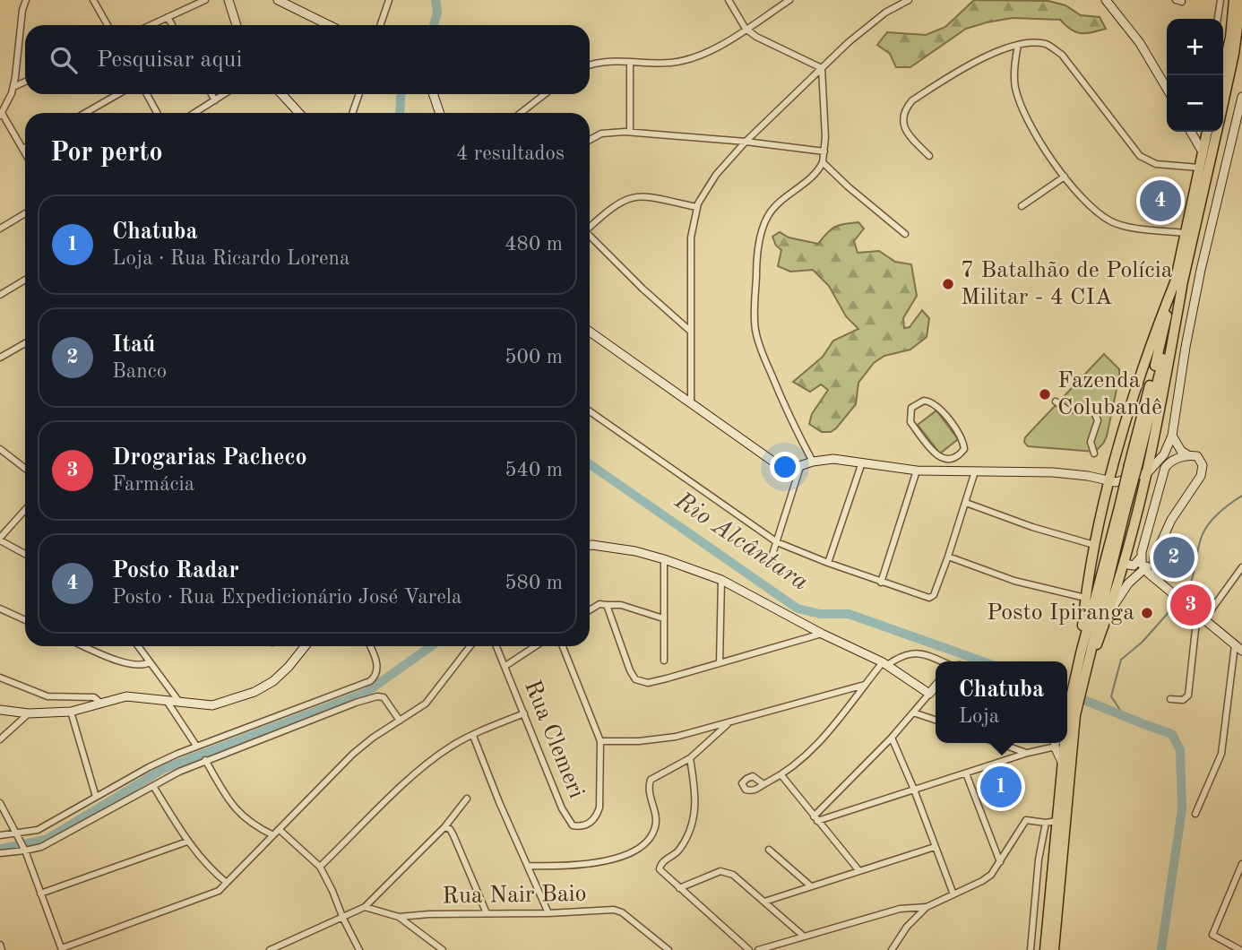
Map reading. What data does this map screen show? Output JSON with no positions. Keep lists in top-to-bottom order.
{
  "streets": {
    "street": ["Rua Clemeri", "Rua Nair Baio"]
  },
  "water": ["Rio Alcântara"],
  "places": ["7 Batalhão de Polícia Militar - 4 CIA", "Fazenda Colubandê", "Posto Ipiranga"],
  "page": {
    "map_buttons": ["+", "−"],
    "search": "Pesquisar aqui",
    "heading": ["Por perto", "4 resultados"],
    "pins": [
      "4",
      "2",
      "3",
      "1"
    ],
    "list": [
      {
        "mark": "1",
        "name": "Chatuba",
        "note": "Loja · Rua Ricardo Lorena",
        "value": "480 m"
      },
      {
        "mark": "2",
        "name": "Itaú",
        "note": "Banco",
        "value": "500 m"
      },
      {
        "mark": "3",
        "name": "Drogarias Pacheco",
        "note": "Farmácia",
        "value": "540 m"
      },
      {
        "mark": "4",
        "name": "Posto Radar",
        "note": "Posto · Rua Expedicionário José Varela",
        "value": "580 m"
      }
    ],
    "popup": ["Chatuba", "Loja"]
  }
}
